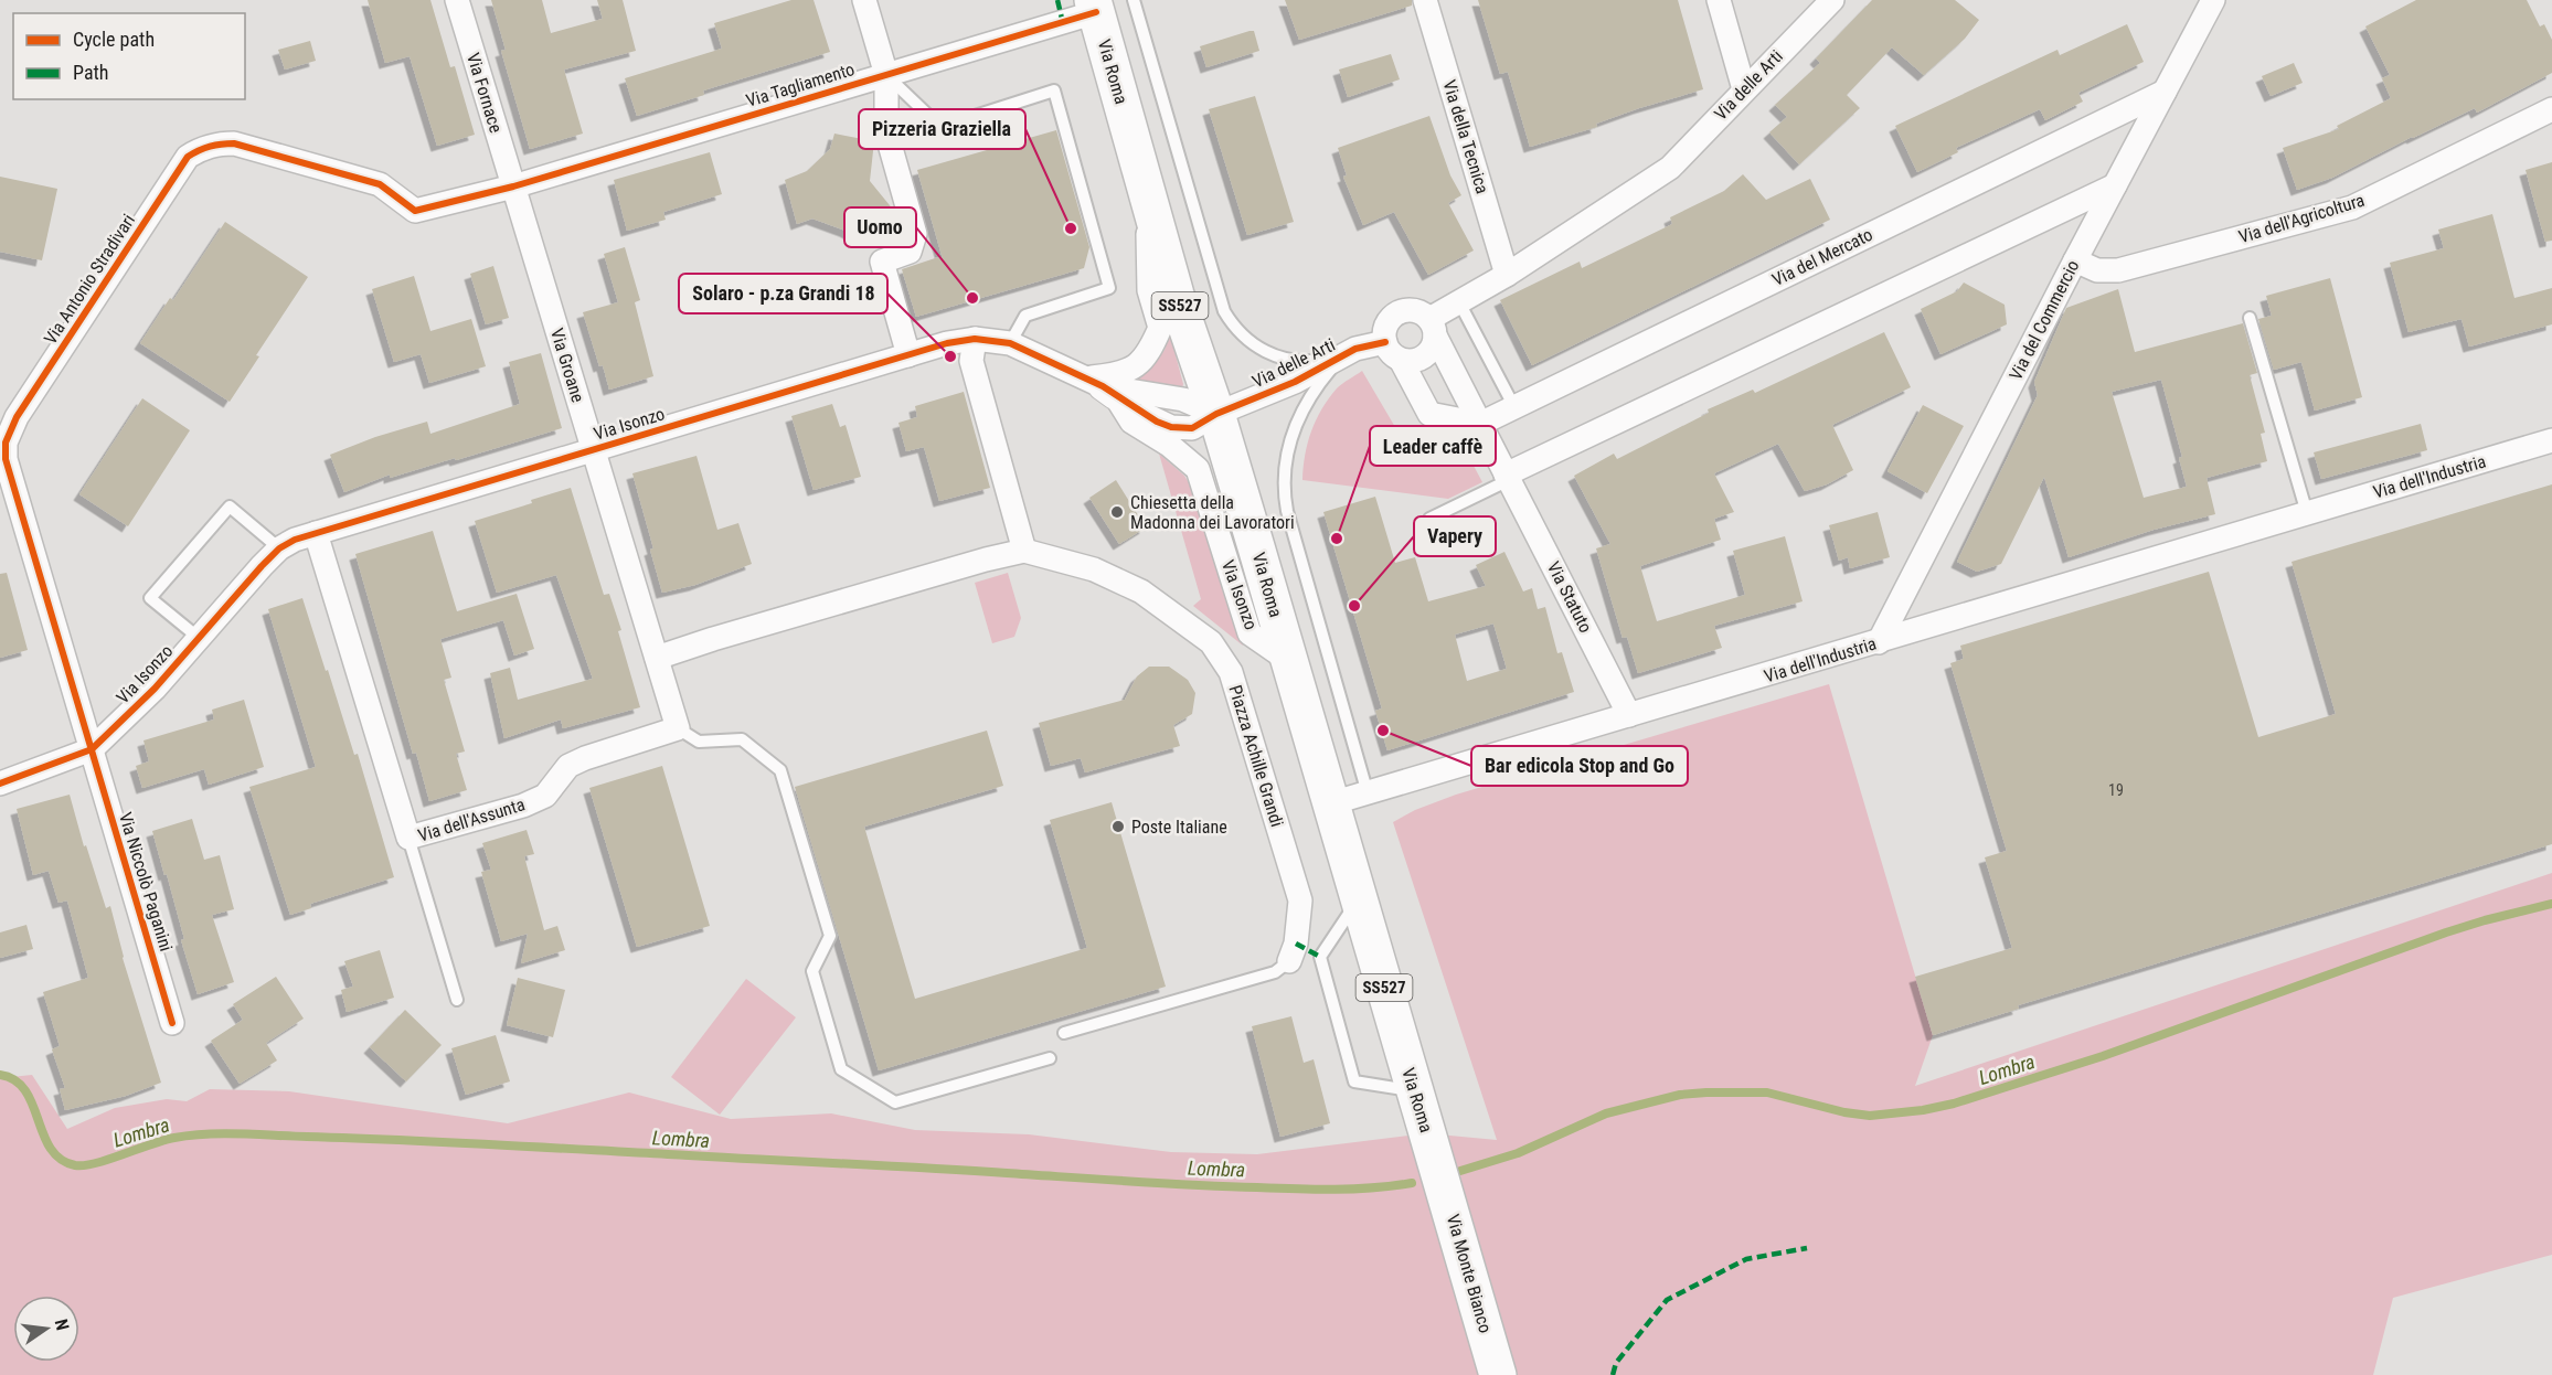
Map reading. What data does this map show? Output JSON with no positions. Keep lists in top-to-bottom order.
{
  "streets": {
    "main road": ["Via Roma", "SS527", "Via Monte Bianco"],
    "street": [
      "Via Tagliamento",
      "Via delle Arti",
      "Via Fornace",
      "Via della Tecnica",
      "Via dell'Agricoltura",
      "Via del Mercato",
      "Via Antonio Stradivari",
      "Via del Commercio",
      "Via Groane",
      "Via Isonzo",
      "Via dell'Industria",
      "Via Statuto",
      "Piazza Achille Grandi",
      "Via dell'Assunta",
      "Via Niccolò Paganini"
    ]
  },
  "crossings": [
    ["Via Roma", "Via Tagliamento"],
    ["Via Roma", "Via delle Arti"],
    ["Via Roma", "Via Isonzo"],
    ["Via Roma", "Via dell'Industria"],
    ["Via Roma", "Via Monte Bianco"],
    ["Via Tagliamento", "Via Fornace"],
    ["Via Tagliamento", "Via Antonio Stradivari"],
    ["Via Tagliamento", "Via Groane"],
    ["Via delle Arti", "Via della Tecnica"],
    ["Via delle Arti", "Via Isonzo"],
    ["Via delle Arti", "Via Statuto"],
    ["Via Fornace", "Via Antonio Stradivari"],
    ["Via Fornace", "Via Groane"],
    ["Via dell'Agricoltura", "Via del Commercio"],
    ["Via del Mercato", "Via del Commercio"],
    ["Via del Mercato", "Via Statuto"],
    ["Via Antonio Stradivari", "Via Groane"],
    ["Via Antonio Stradivari", "Via Isonzo"],
    ["Via Antonio Stradivari", "Via Niccolò Paganini"],
    ["Via del Commercio", "Via dell'Industria"],
    ["Via Groane", "Via Isonzo"],
    ["Via Groane", "Piazza Achille Grandi"],
    ["Via Isonzo", "Via dell'Assunta"],
    ["Via Isonzo", "Via Niccolò Paganini"],
    ["Via dell'Industria", "Via Statuto"]
  ],
  "water": ["Lombra"],
  "places": [
    "Pizzeria Graziella",
    "Uomo",
    "Solaro - p.za Grandi 18",
    "Chiesetta della Madonna dei Lavoratori",
    "Leader caffè",
    "Vapery",
    "Bar edicola Stop and Go",
    "Poste Italiane"
  ],
  "house_numbers": ["19"],
  "legend": ["Cycle path", "Path"],
  "north": "right"
}
